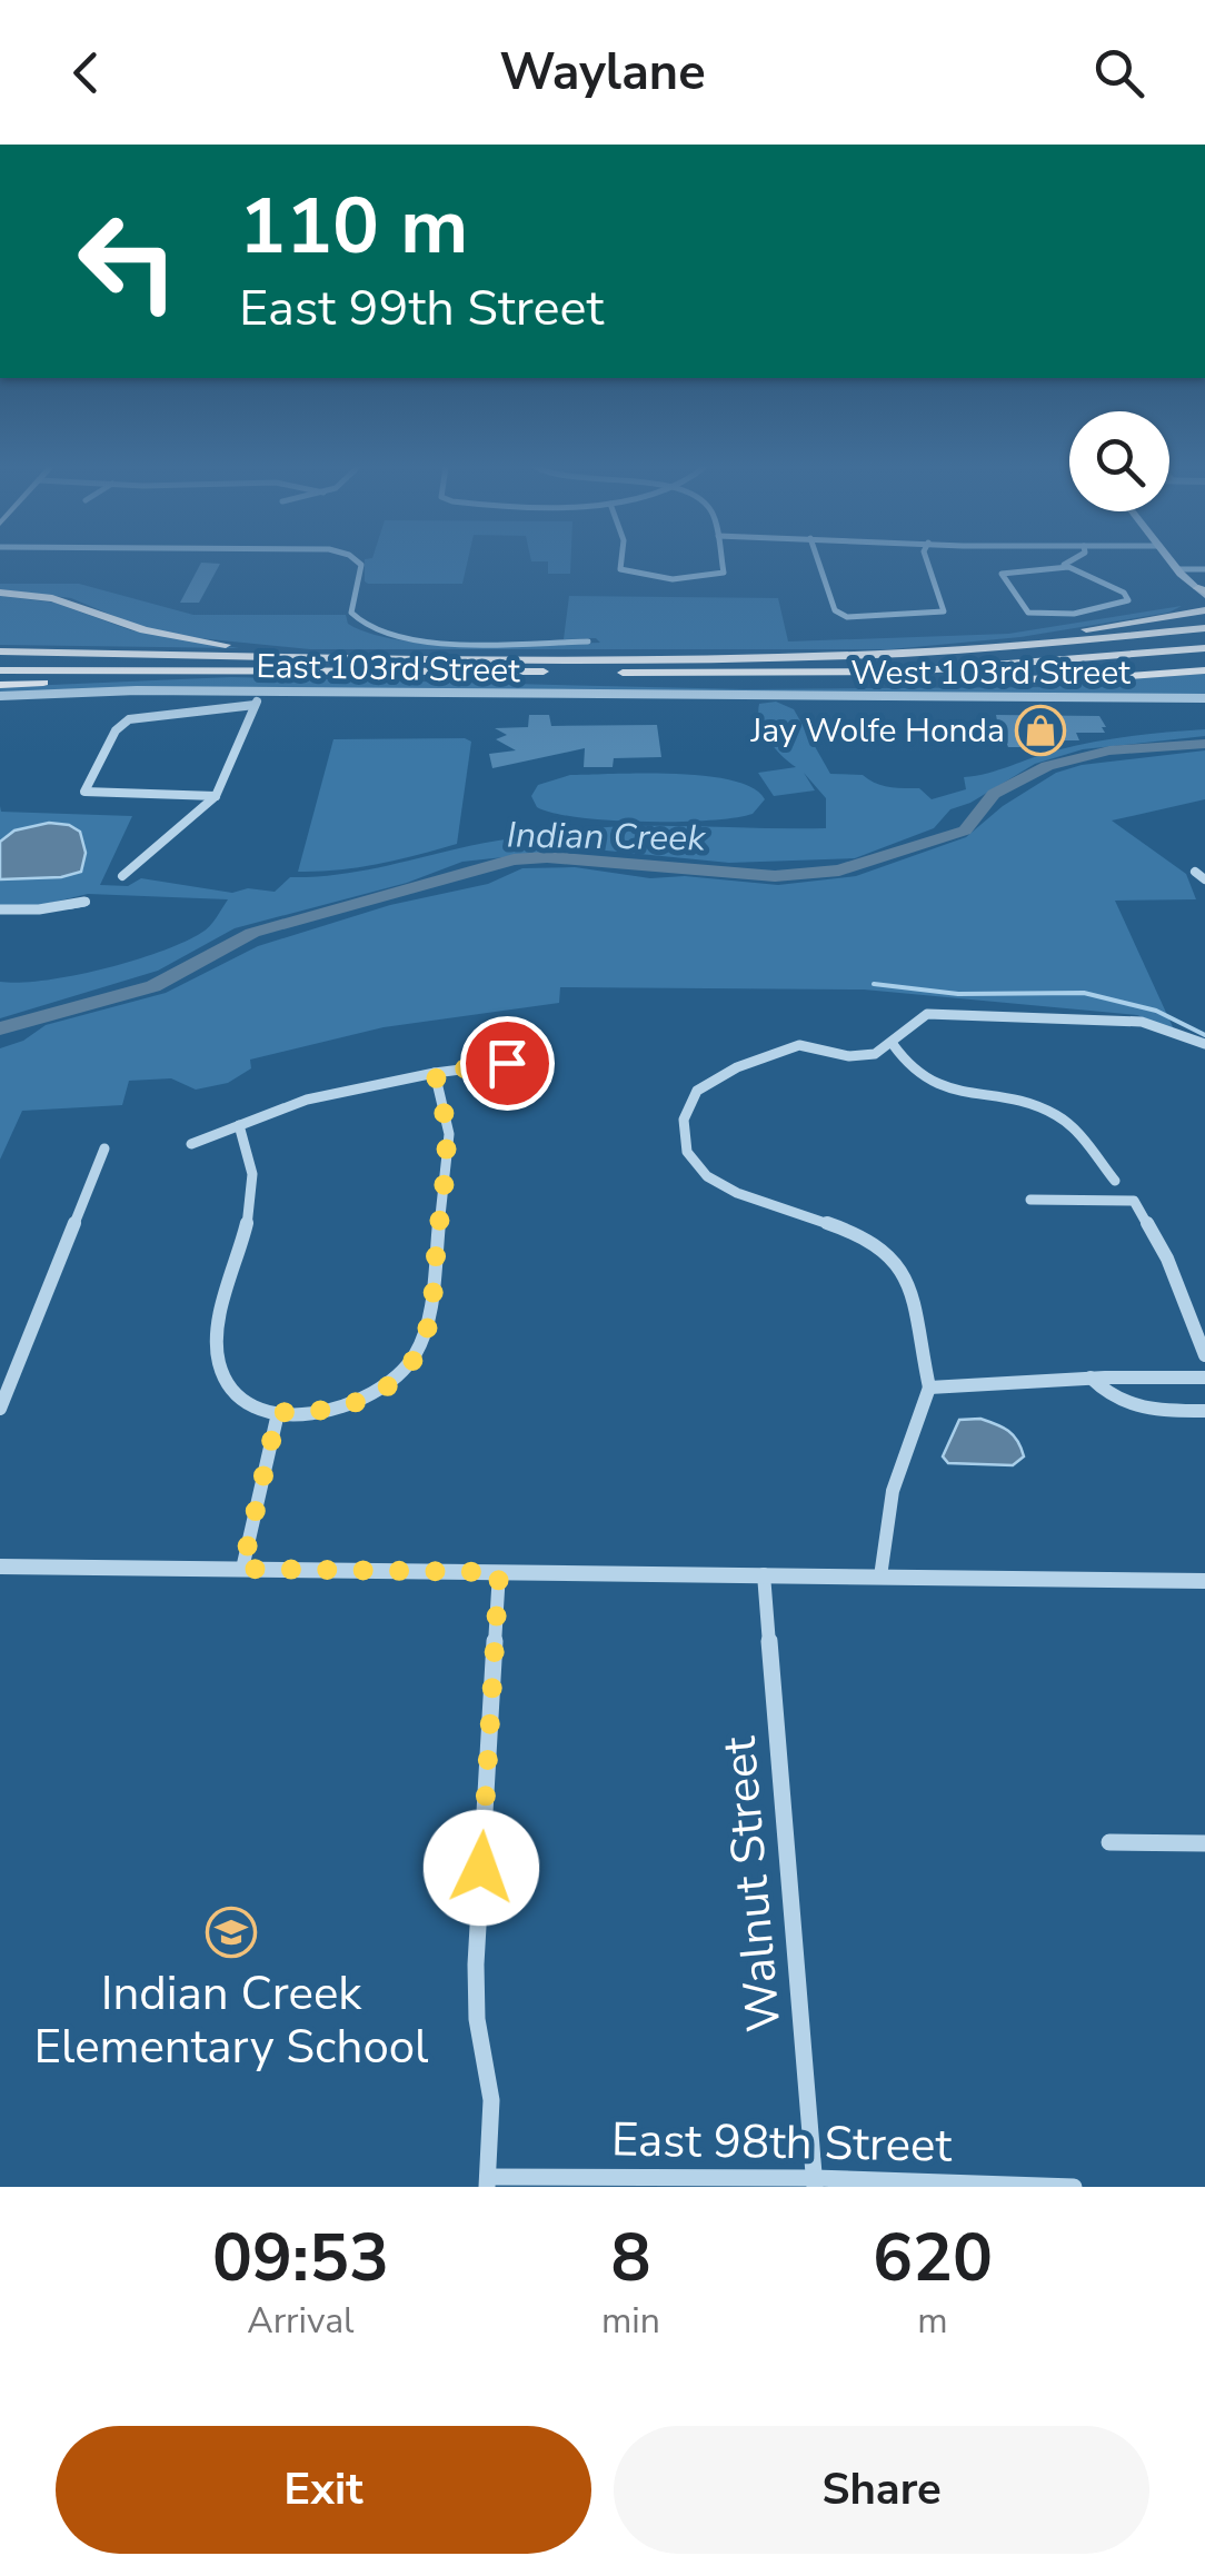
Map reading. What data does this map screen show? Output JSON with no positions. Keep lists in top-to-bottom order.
{
  "streets": {
    "street": [
      "East 103rd Street",
      "West 103rd Street",
      "Walnut Street",
      "East 98th Street"
    ]
  },
  "crossings": [
    ["East 103rd Street", "West 103rd Street"],
    ["Walnut Street", "East 98th Street"]
  ],
  "water": ["Indian Creek"],
  "places": {
    "shop": ["Jay Wolfe Honda"],
    "school or university": ["Indian Creek Elementary School"]
  },
  "page": {
    "header": "Waylane",
    "turn": ["110 m", "East 99th Street"],
    "eta": [
      "09:53",
      "Arrival",
      "8",
      "min",
      "620",
      "m"
    ],
    "buttons": ["Exit", "Share"]
  }
}
